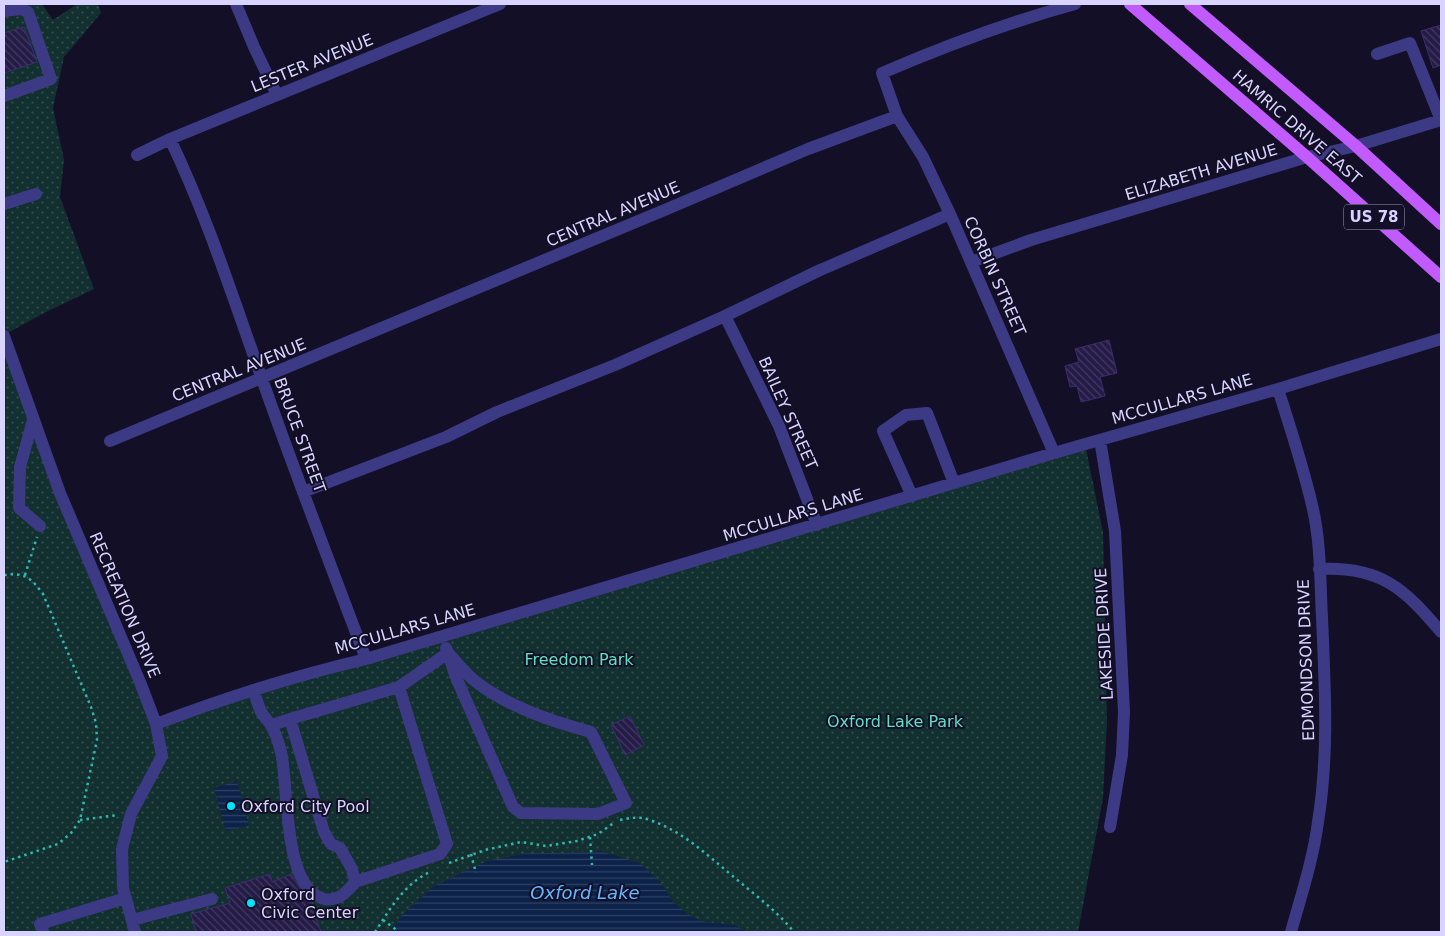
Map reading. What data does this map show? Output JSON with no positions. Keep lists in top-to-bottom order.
{
  "streets": {
    "main road": ["HAMRIC DRIVE EAST", "US 78"],
    "street": [
      "LESTER AVENUE",
      "ELIZABETH AVENUE",
      "CENTRAL AVENUE",
      "CORBIN STREET",
      "MCCULLARS LANE",
      "BAILEY STREET",
      "BRUCE STREET",
      "RECREATION DRIVE",
      "LAKESIDE DRIVE",
      "EDMONDSON DRIVE"
    ]
  },
  "crossings": [
    ["LESTER AVENUE", "BRUCE STREET"],
    ["HAMRIC DRIVE EAST", "ELIZABETH AVENUE"],
    ["ELIZABETH AVENUE", "CORBIN STREET"],
    ["CENTRAL AVENUE", "CORBIN STREET"],
    ["CENTRAL AVENUE", "BRUCE STREET"],
    ["CORBIN STREET", "MCCULLARS LANE"],
    ["MCCULLARS LANE", "BAILEY STREET"],
    ["MCCULLARS LANE", "BRUCE STREET"],
    ["MCCULLARS LANE", "RECREATION DRIVE"],
    ["MCCULLARS LANE", "LAKESIDE DRIVE"],
    ["MCCULLARS LANE", "EDMONDSON DRIVE"]
  ],
  "water": ["Oxford Lake"],
  "parks": ["Freedom Park", "Oxford Lake Park"],
  "places": ["Oxford City Pool", "Oxford Civic Center"]
}
